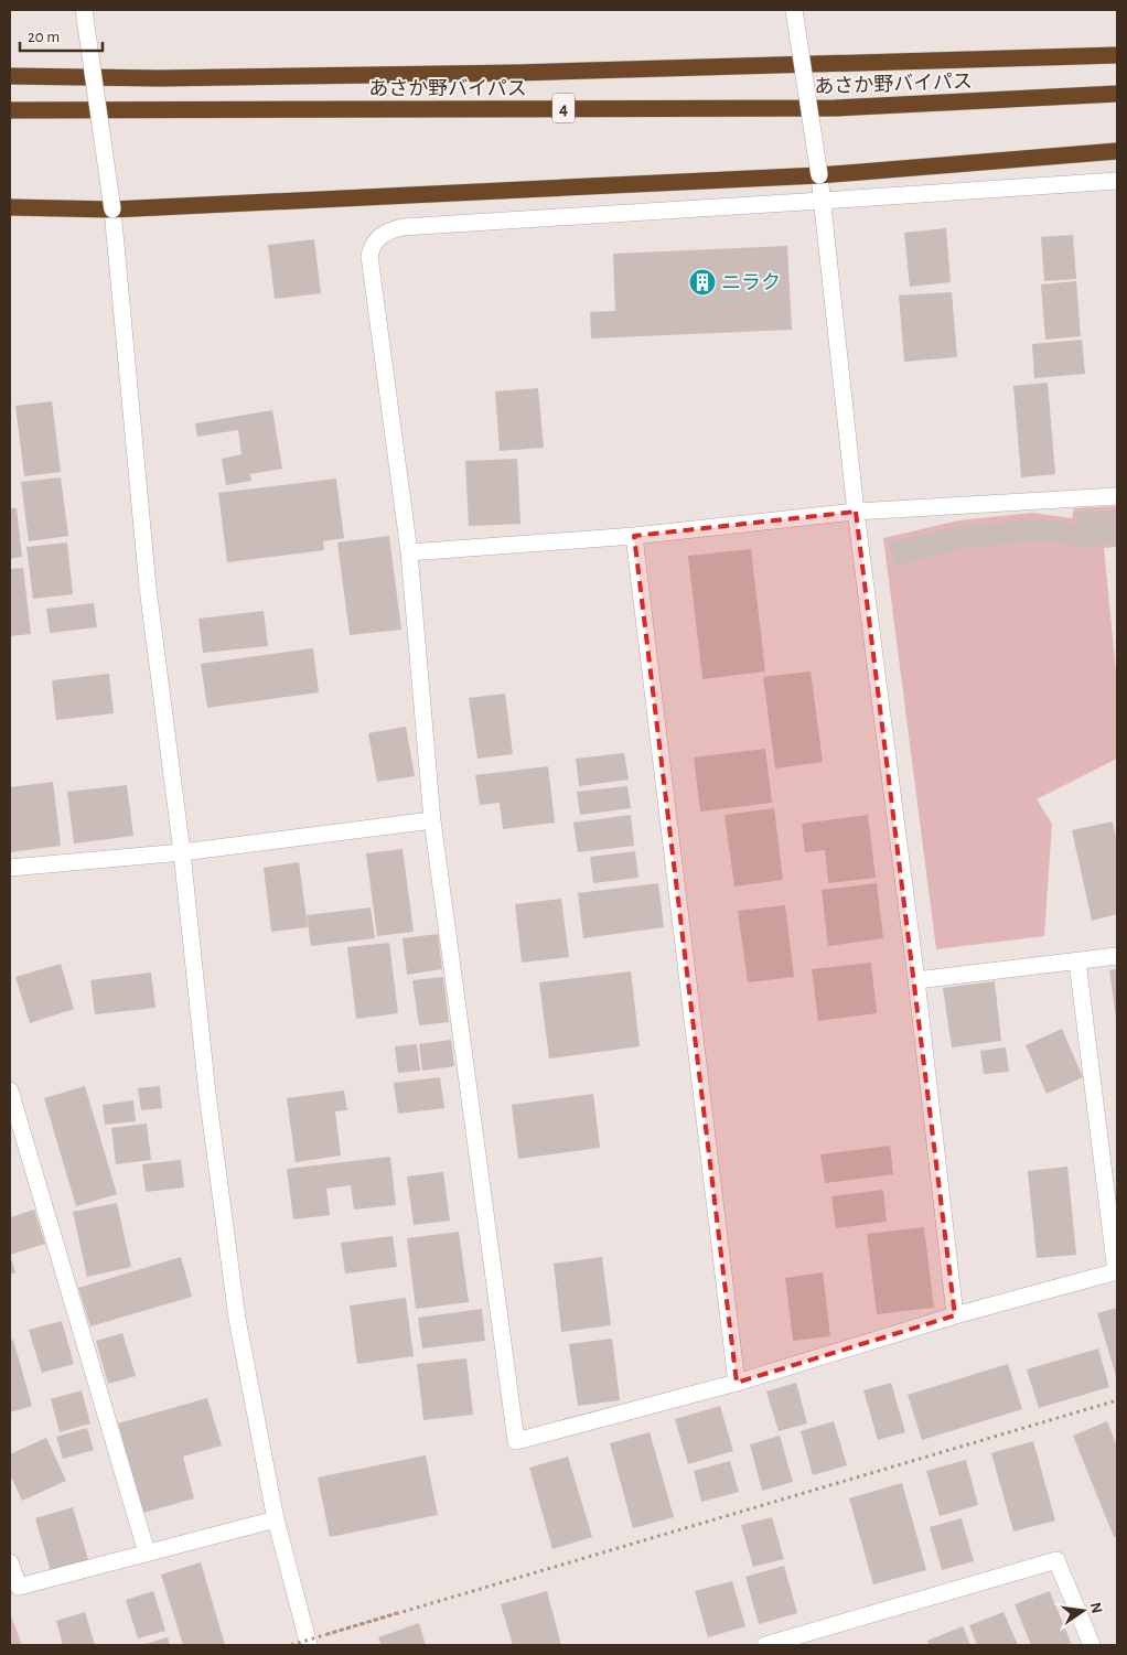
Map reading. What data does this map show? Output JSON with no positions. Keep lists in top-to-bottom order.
{
  "streets": {
    "highway": ["あさか野バイパス", "4"]
  },
  "places": {
    "building": ["ニラク"]
  },
  "scale_bar": "20 m",
  "north": "right"
}
